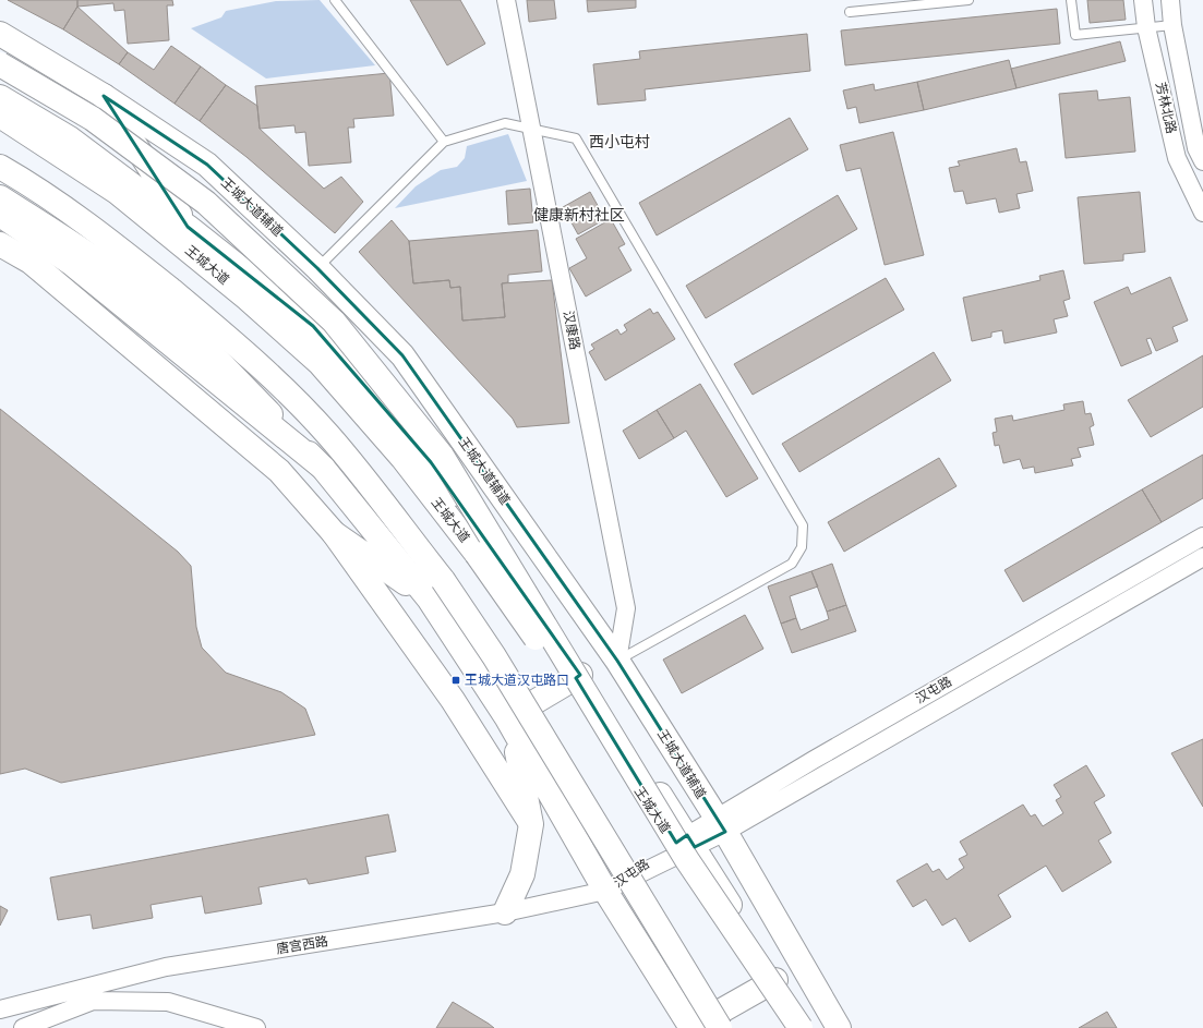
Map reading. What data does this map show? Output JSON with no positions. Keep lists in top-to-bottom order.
{
  "streets": {
    "main road": ["王城大道辅道", "王城大道"],
    "street": [
      "芳林北路",
      "汉康路",
      "汉屯路",
      "唐宫西路"
    ]
  },
  "crossings": [
    ["王城大道辅道", "汉康路"],
    ["王城大道辅道", "汉屯路"],
    ["王城大道", "汉屯路"],
    ["汉屯路", "唐宫西路"]
  ],
  "districts": ["西小屯村", "健康新村社区"],
  "places": {
    "transit": ["王城大道汉屯路口"]
  }
}
